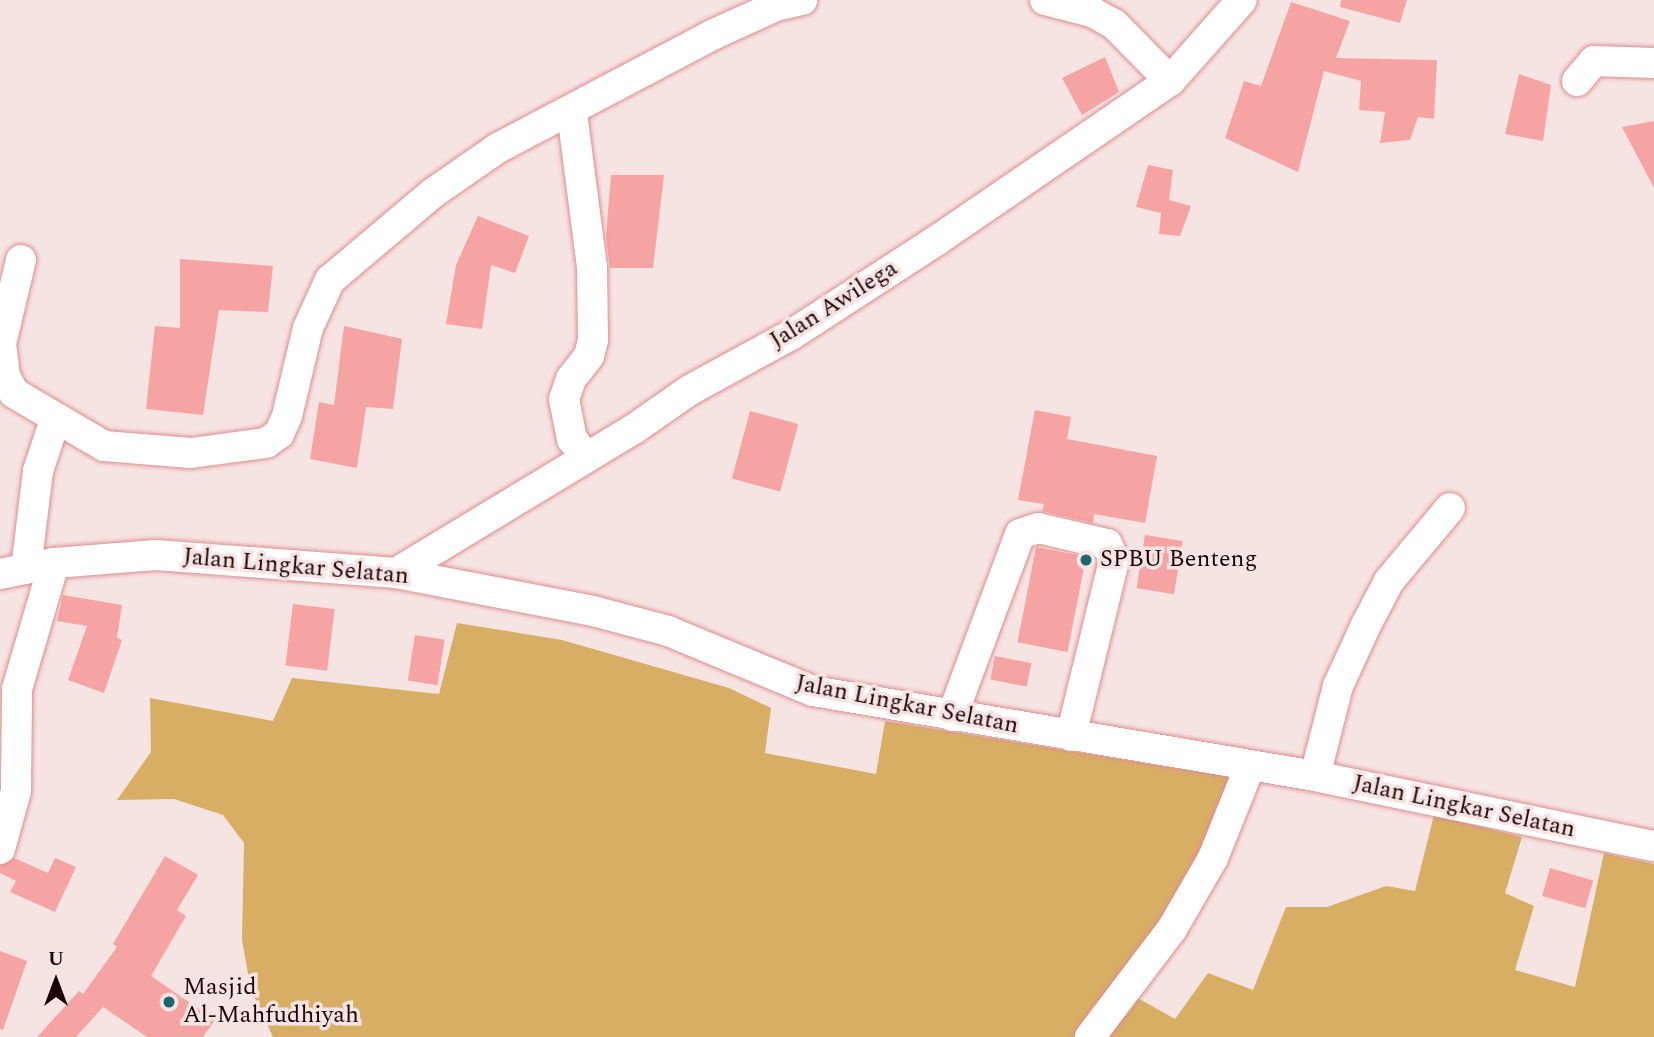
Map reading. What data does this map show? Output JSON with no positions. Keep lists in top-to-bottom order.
{
  "streets": {
    "street": ["Jalan Awilega", "Jalan Lingkar Selatan"]
  },
  "crossings": [
    ["Jalan Awilega", "Jalan Lingkar Selatan"]
  ],
  "places": ["SPBU Benteng", "Masjid Al-Mahfudhiyah"],
  "north": "top"
}
